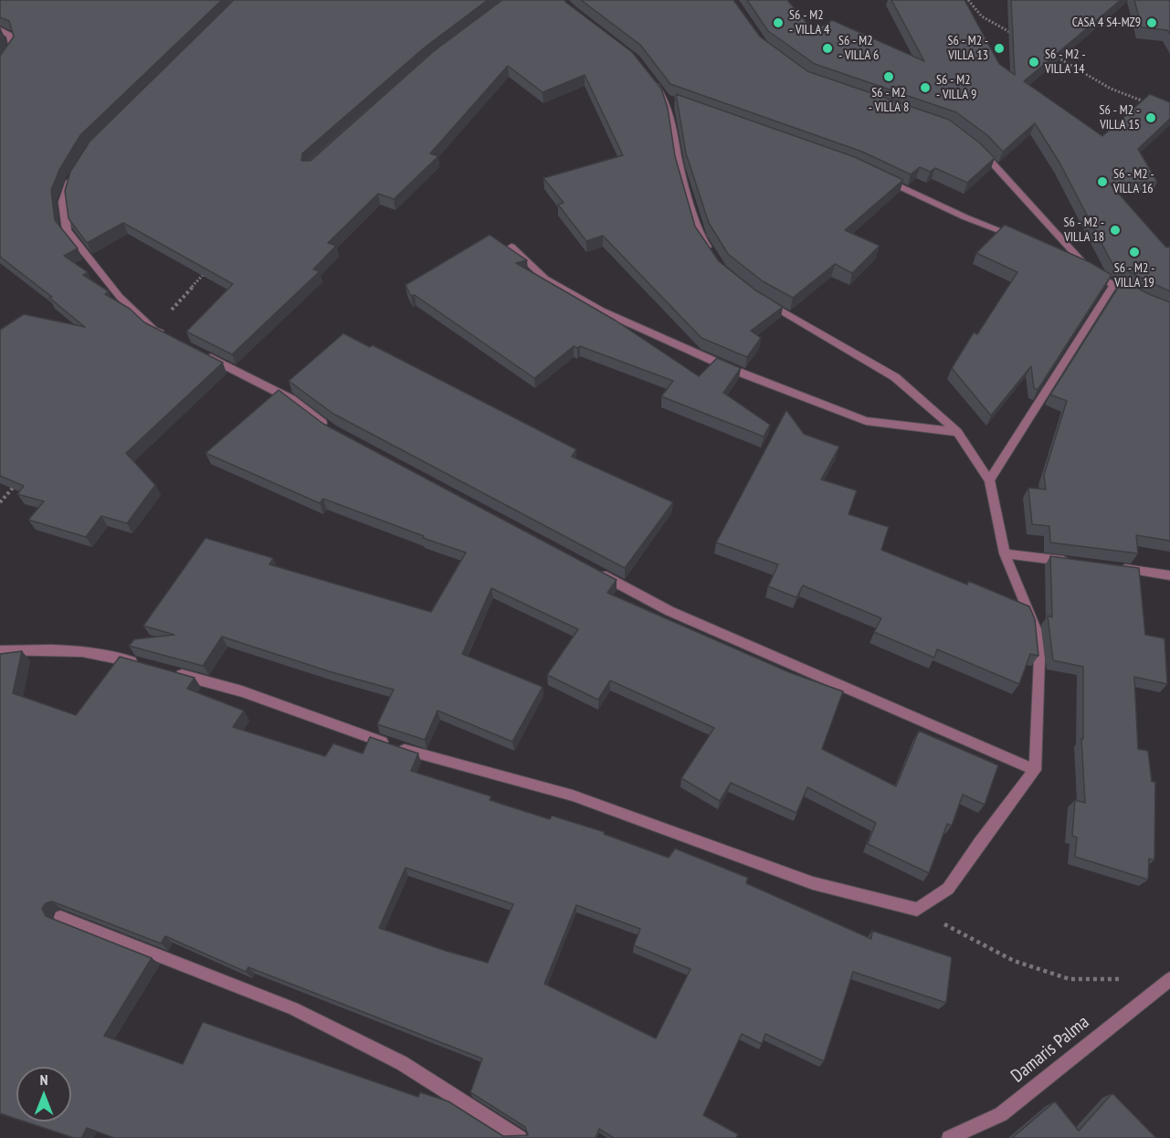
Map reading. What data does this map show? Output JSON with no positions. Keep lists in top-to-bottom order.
{
  "streets": {
    "street": ["Damaris Palma"]
  },
  "places": [
    "S6 - M2 - VILLA 4",
    "CASA 4 S4-MZ9",
    "S6 - M2 - VILLA 6",
    "S6 - M2 - VILLA 13",
    "S6 - M2 - VILLA 14",
    "S6 - M2 - VILLA 8",
    "S6 - M2 - VILLA 9",
    "S6 - M2 - VILLA 15",
    "S6 - M2 - VILLA 16",
    "S6 - M2 - VILLA 18",
    "S6 - M2 - VILLA 19"
  ],
  "north": "top"
}
